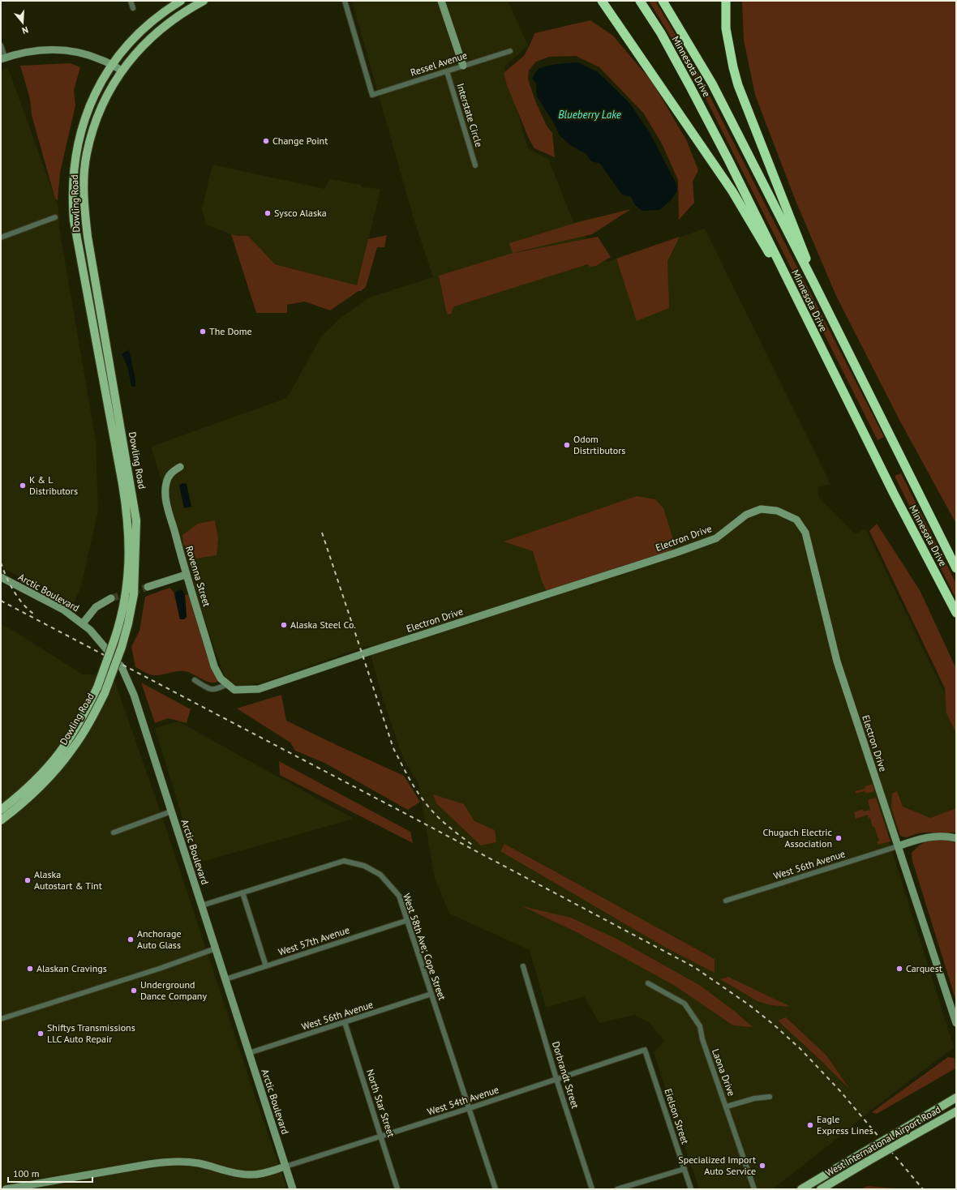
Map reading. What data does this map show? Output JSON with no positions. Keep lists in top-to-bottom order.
{
  "streets": {
    "highway": ["Minnesota Drive"],
    "main road": ["Dowling Road", "West International Airport Road"],
    "street": [
      "Ressel Avenue",
      "Interstate Circle",
      "Electron Drive",
      "Rovenna Street",
      "Arctic Boulevard",
      "West 56th Avenue",
      "West 57th Avenue",
      "West 58th Ave; Cope Street",
      "Laona Drive",
      "Dorbrandt Street",
      "West 54th Avenue",
      "North Star Street",
      "Eielson Street"
    ]
  },
  "crossings": [
    ["Ressel Avenue", "Interstate Circle"],
    ["Electron Drive", "Rovenna Street"],
    ["Electron Drive", "West 56th Avenue"],
    ["Arctic Boulevard", "West 56th Avenue"],
    ["Arctic Boulevard", "West 57th Avenue"],
    ["Arctic Boulevard", "West 58th Ave; Cope Street"],
    ["Arctic Boulevard", "West 54th Avenue"],
    ["West 56th Avenue", "West 58th Ave; Cope Street"],
    ["West 56th Avenue", "North Star Street"],
    ["West 57th Avenue", "West 58th Ave; Cope Street"],
    ["West 58th Ave; Cope Street", "West 54th Avenue"],
    ["Dorbrandt Street", "West 54th Avenue"],
    ["West 54th Avenue", "North Star Street"],
    ["West 54th Avenue", "Eielson Street"]
  ],
  "water": ["Blueberry Lake"],
  "places": [
    "Change Point",
    "Sysco Alaska",
    "The Dome",
    "Odom Distrtibutors",
    "K & L Distributors",
    "Alaska Steel Co.",
    "Chugach Electric Association",
    "Alaska Autostart & Tint",
    "Anchorage Auto Glass",
    "Alaskan Cravings",
    "Carquest",
    "Underground Dance Company",
    "Shiftys Transmissions LLC Auto Repair",
    "Eagle Express Lines",
    "Specialized Import Auto Service"
  ],
  "scale_bar": "100 m",
  "north": "bottom"
}
